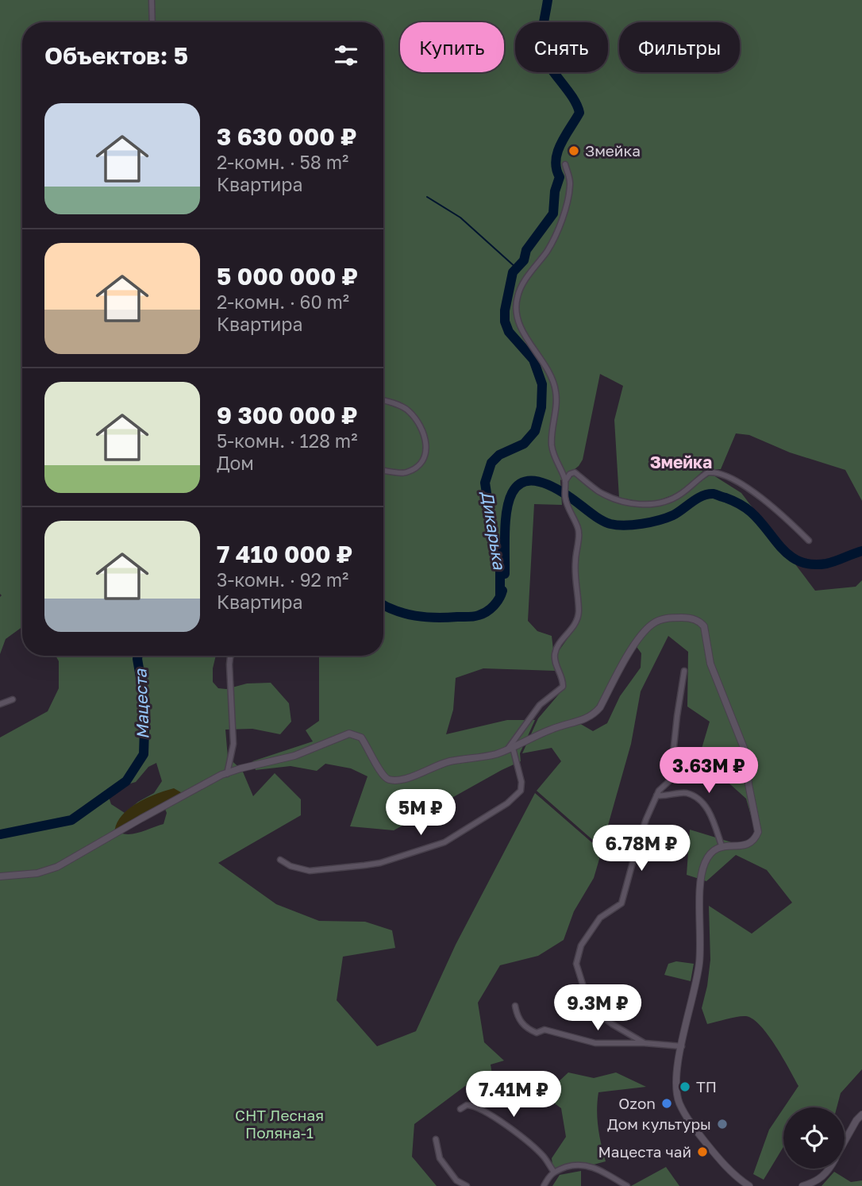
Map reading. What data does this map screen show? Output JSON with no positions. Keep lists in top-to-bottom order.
{
  "districts": ["Змейка"],
  "water": ["Дикарька", "Мацеста"],
  "parks": ["СНТ Лесная Поляна-1"],
  "places": [
    "Змейка",
    "ТП",
    "Ozon",
    "Дом культуры",
    "Мацеста чай"
  ],
  "page": {
    "chip": ["Купить", "Снять", "Фильтры"],
    "heading": "Объектов: 5",
    "list": [
      {
        "name": "3 630 000 ₽",
        "note": "2-комн. · 58 m² · Квартира"
      },
      {
        "name": "5 000 000 ₽",
        "note": "2-комн. · 60 m² · Квартира"
      },
      {
        "name": "9 300 000 ₽",
        "note": "5-комн. · 128 m² · Дом"
      },
      {
        "name": "7 410 000 ₽",
        "note": "3-комн. · 92 m² · Квартира"
      }
    ],
    "price": [
      "3.63M ₽",
      "5M ₽",
      "6.78M ₽",
      "9.3M ₽",
      "7.41M ₽"
    ]
  }
}
